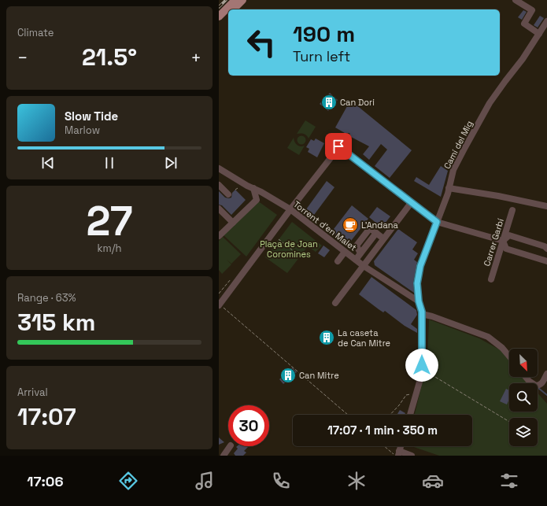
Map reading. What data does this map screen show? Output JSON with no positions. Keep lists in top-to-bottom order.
{
  "streets": {
    "street": ["Camí del Mig", "Torrent d'en Malet", "Carrer Garbí"]
  },
  "crossings": [
    ["Camí del Mig", "Torrent d'en Malet"]
  ],
  "parks": ["Plaça de Joan Coromines"],
  "places": {
    "building": ["Can Dori", "La caseta de Can Mitre", "Can Mitre"],
    "cafe": ["L'Andana"]
  },
  "north": "bottom right",
  "page": {
    "tile": [
      "Climate",
      ["27", "km/h"],
      ["Range · 63%", "315 km"],
      ["Arrival", "17:07"]
    ],
    "turn": ["190 m", "Turn left"],
    "heat": ["−", "21.5°", "+"],
    "song": ["Slow Tide", "Marlow"],
    "limit": "30",
    "trip": "17:07 · 1 min · 350 m",
    "tabs": "17:06"
  }
}
